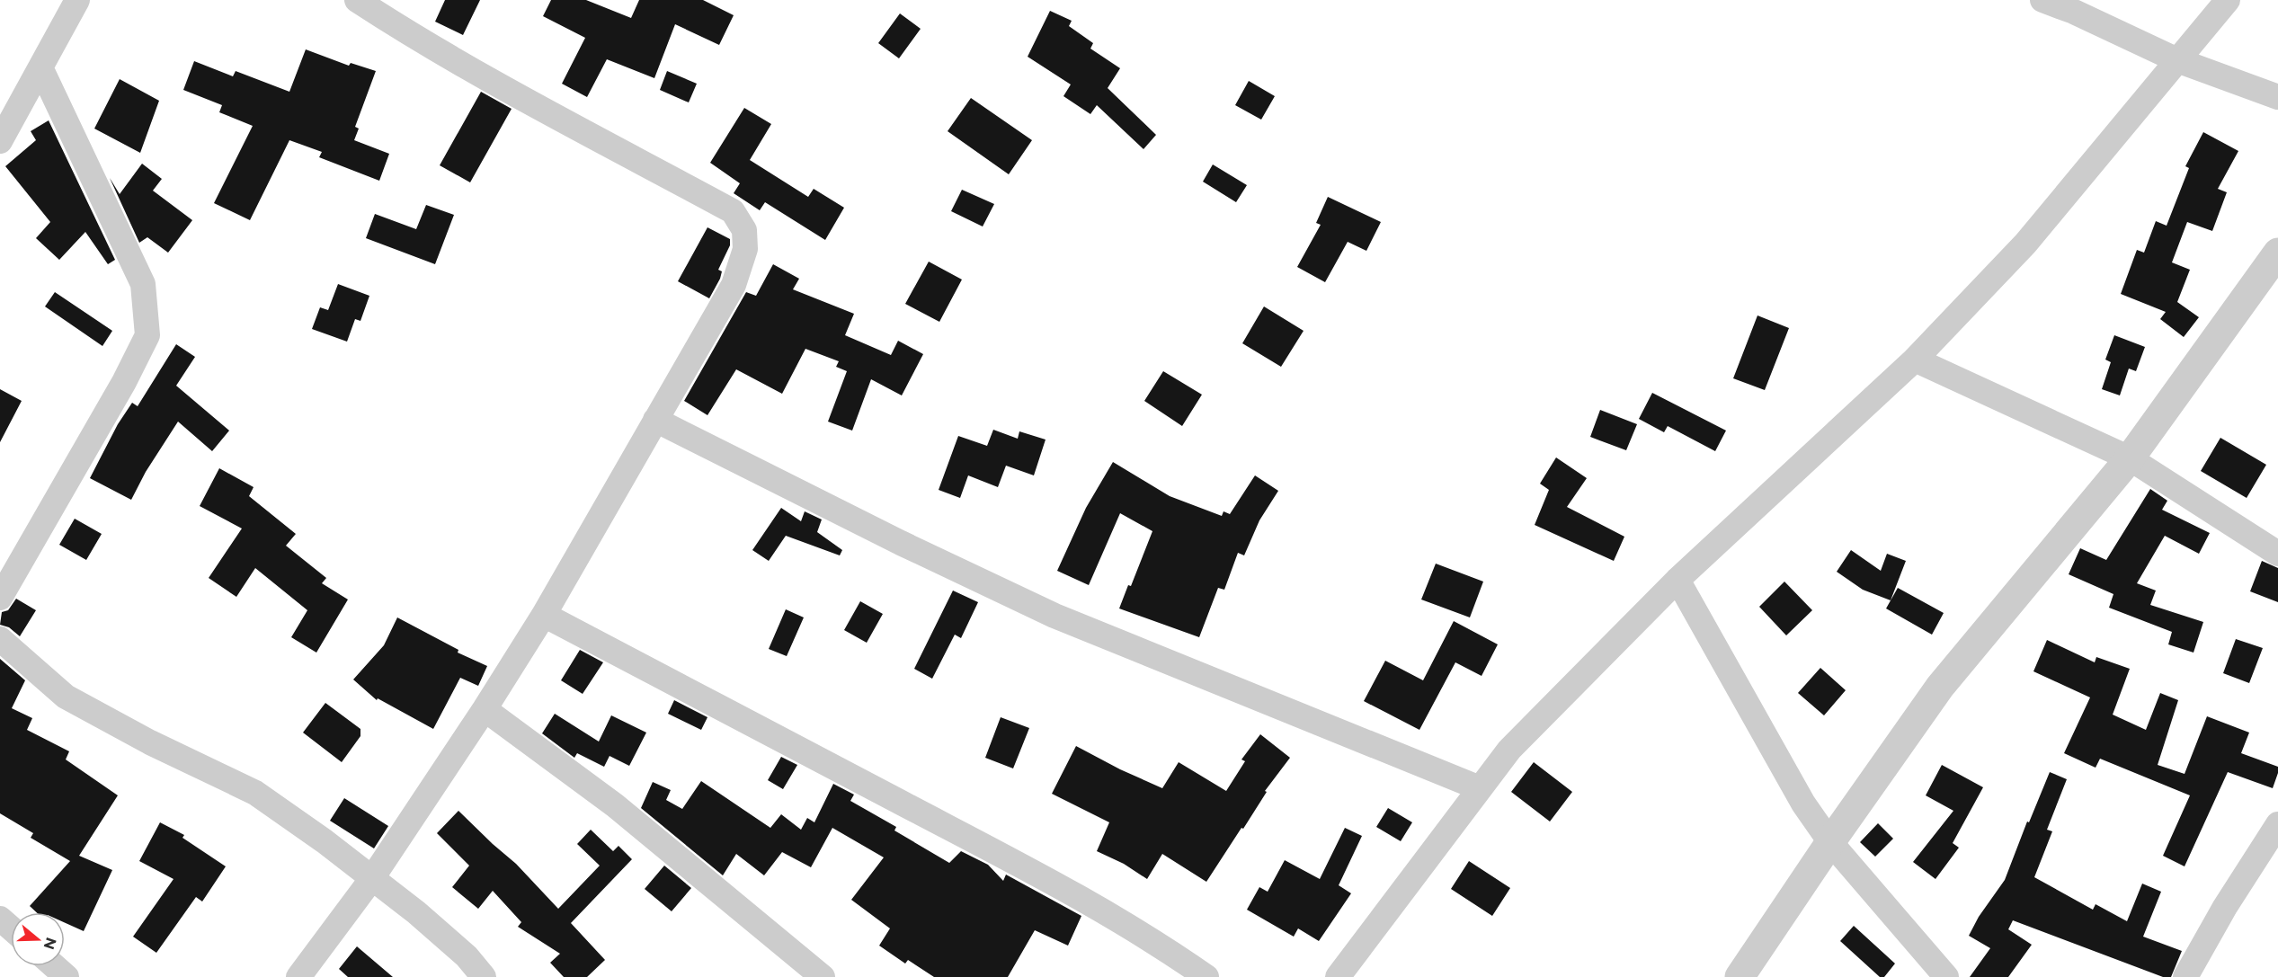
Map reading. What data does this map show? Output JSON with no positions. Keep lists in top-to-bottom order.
{
  "north": "right"
}
